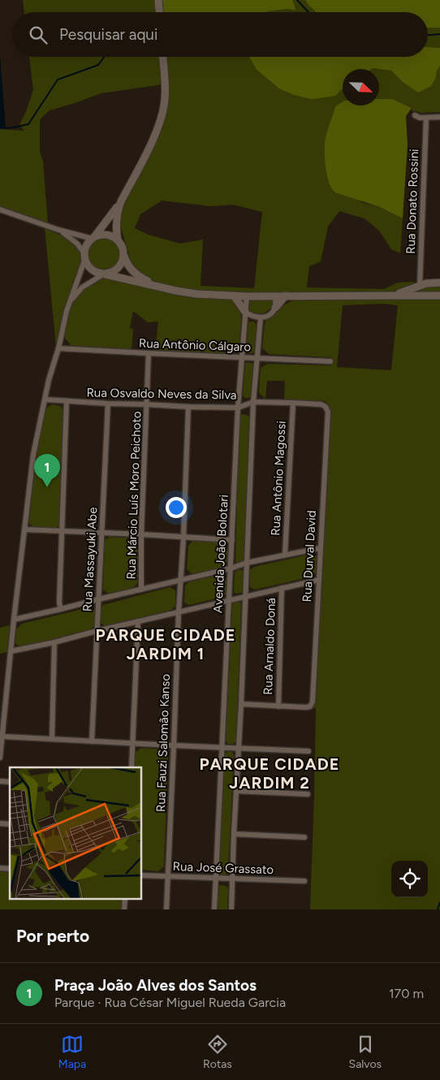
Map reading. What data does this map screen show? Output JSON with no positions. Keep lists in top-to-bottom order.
{
  "streets": {
    "street": [
      "Rua Donato Rossini",
      "Rua Antônio Cálgaro",
      "Rua Osvaldo Neves da Silva",
      "Rua Antônio Magossi",
      "Rua Márcio Luís Moro Peichoto",
      "Avenida João Bolotari",
      "Rua Durval David",
      "Rua Massayuki Abe",
      "Rua Arnaldo Doná",
      "Rua Fauzi Salomão Kanso",
      "Rua José Grassato"
    ]
  },
  "crossings": [
    ["Rua Antônio Cálgaro", "Rua Márcio Luís Moro Peichoto"],
    ["Rua Antônio Cálgaro", "Avenida João Bolotari"],
    ["Rua Osvaldo Neves da Silva", "Rua Antônio Magossi"],
    ["Rua Osvaldo Neves da Silva", "Rua Márcio Luís Moro Peichoto"],
    ["Rua Osvaldo Neves da Silva", "Avenida João Bolotari"],
    ["Rua Osvaldo Neves da Silva", "Rua Durval David"],
    ["Rua Osvaldo Neves da Silva", "Rua Massayuki Abe"],
    ["Rua Osvaldo Neves da Silva", "Rua Fauzi Salomão Kanso"],
    ["Avenida João Bolotari", "Rua José Grassato"],
    ["Rua Durval David", "Rua Arnaldo Doná"],
    ["Rua Fauzi Salomão Kanso", "Rua José Grassato"]
  ],
  "districts": ["PARQUE CIDADE JARDIM 1", "PARQUE CIDADE JARDIM 2"],
  "north": "bottom right",
  "page": {
    "search": "Pesquisar aqui",
    "pins": "1",
    "heading": "Por perto",
    "list": [
      {
        "mark": "1",
        "name": "Praça João Alves dos Santos",
        "note": "Parque · Rua César Miguel Rueda Garcia",
        "value": "170 m"
      }
    ],
    "nav": ["Mapa", "Rotas", "Salvos"]
  }
}
